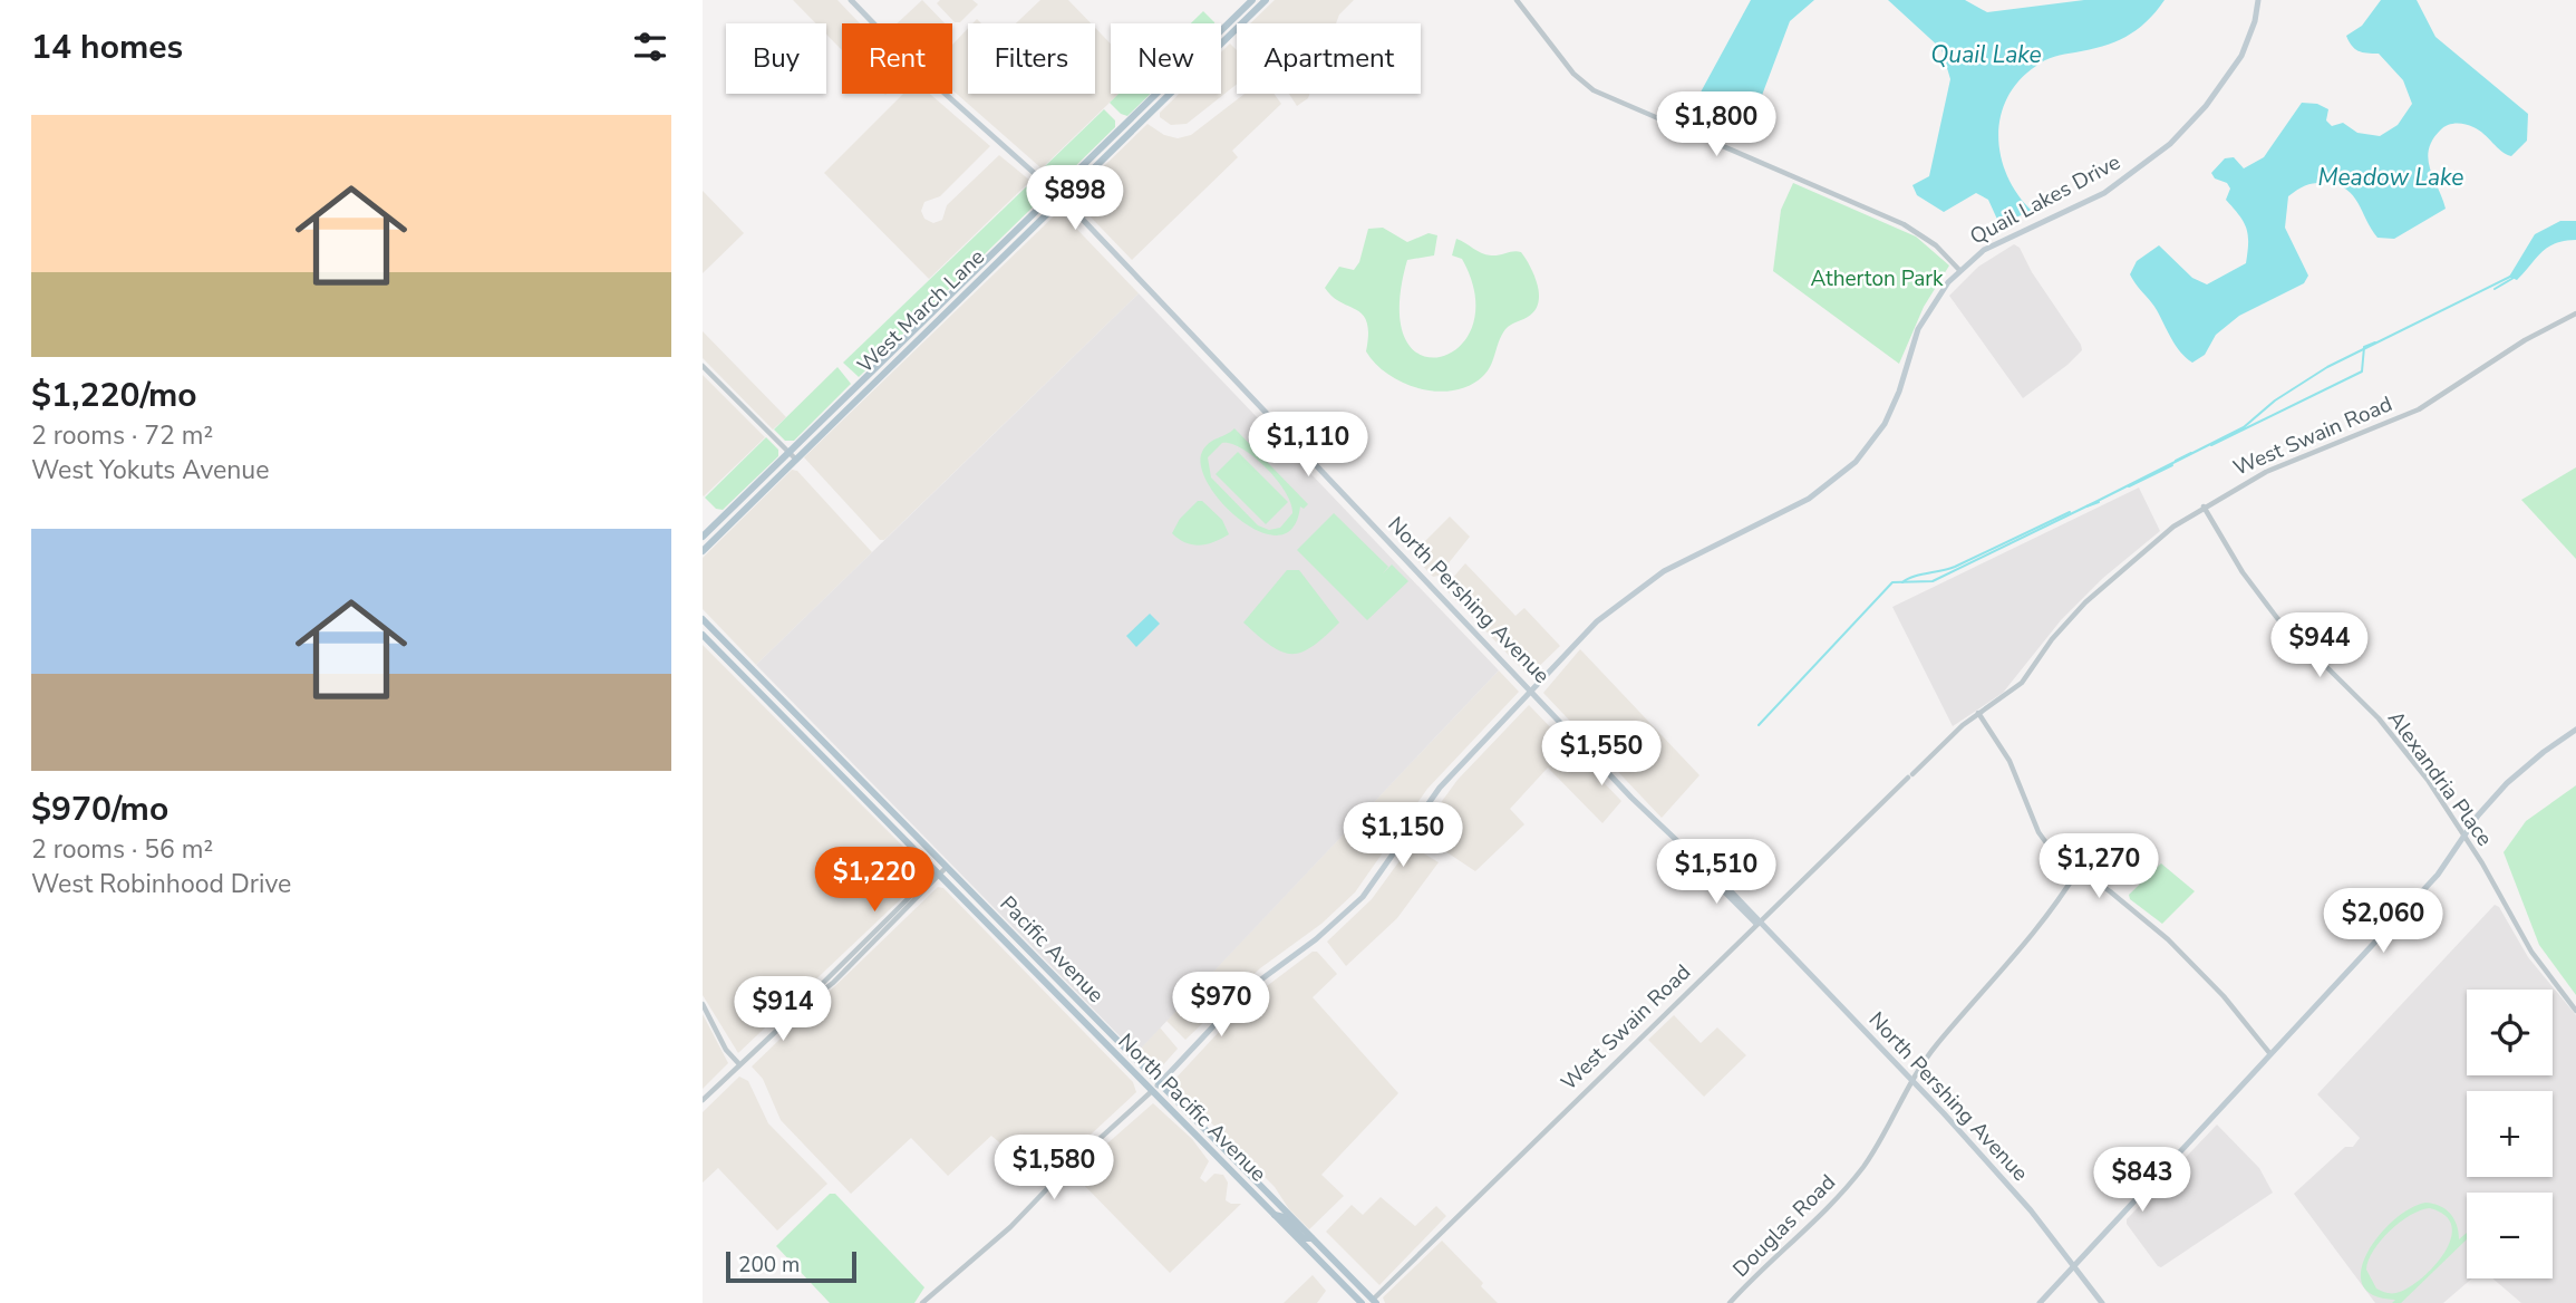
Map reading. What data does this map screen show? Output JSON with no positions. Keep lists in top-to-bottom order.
{
  "streets": {
    "main road": [
      "Quail Lakes Drive",
      "West March Lane",
      "North Pershing Avenue",
      "Pacific Avenue",
      "North Pacific Avenue"
    ],
    "street": ["West Swain Road", "Alexandria Place", "Douglas Road"]
  },
  "crossings": [
    ["Quail Lakes Drive", "North Pershing Avenue"],
    ["Quail Lakes Drive", "Pacific Avenue"],
    ["Quail Lakes Drive", "North Pacific Avenue"],
    ["West March Lane", "North Pershing Avenue"],
    ["West Swain Road", "North Pershing Avenue"],
    ["West Swain Road", "Alexandria Place"],
    ["West Swain Road", "Pacific Avenue"],
    ["North Pershing Avenue", "Douglas Road"]
  ],
  "water": ["Quail Lake", "Meadow Lake"],
  "parks": ["Atherton Park"],
  "scale_bar": "200 m",
  "page": {
    "heading": "14 homes",
    "chip": [
      "Buy",
      "Rent",
      "Filters",
      "New",
      "Apartment"
    ],
    "price": [
      "$1,800",
      "$898",
      "$1,110",
      "$944",
      "$1,550",
      "$1,150",
      "$1,270",
      "$1,510",
      "$1,220",
      "$2,060",
      "$970",
      "$914",
      "$1,580",
      "$843"
    ],
    "list": [
      {
        "name": "$1,220/mo",
        "note": "2 rooms · 72 m² · West Yokuts Avenue"
      },
      {
        "name": "$970/mo",
        "note": "2 rooms · 56 m² · West Robinhood Drive"
      }
    ],
    "map_buttons": ["+", "−"],
    "scale": "200 m"
  }
}
